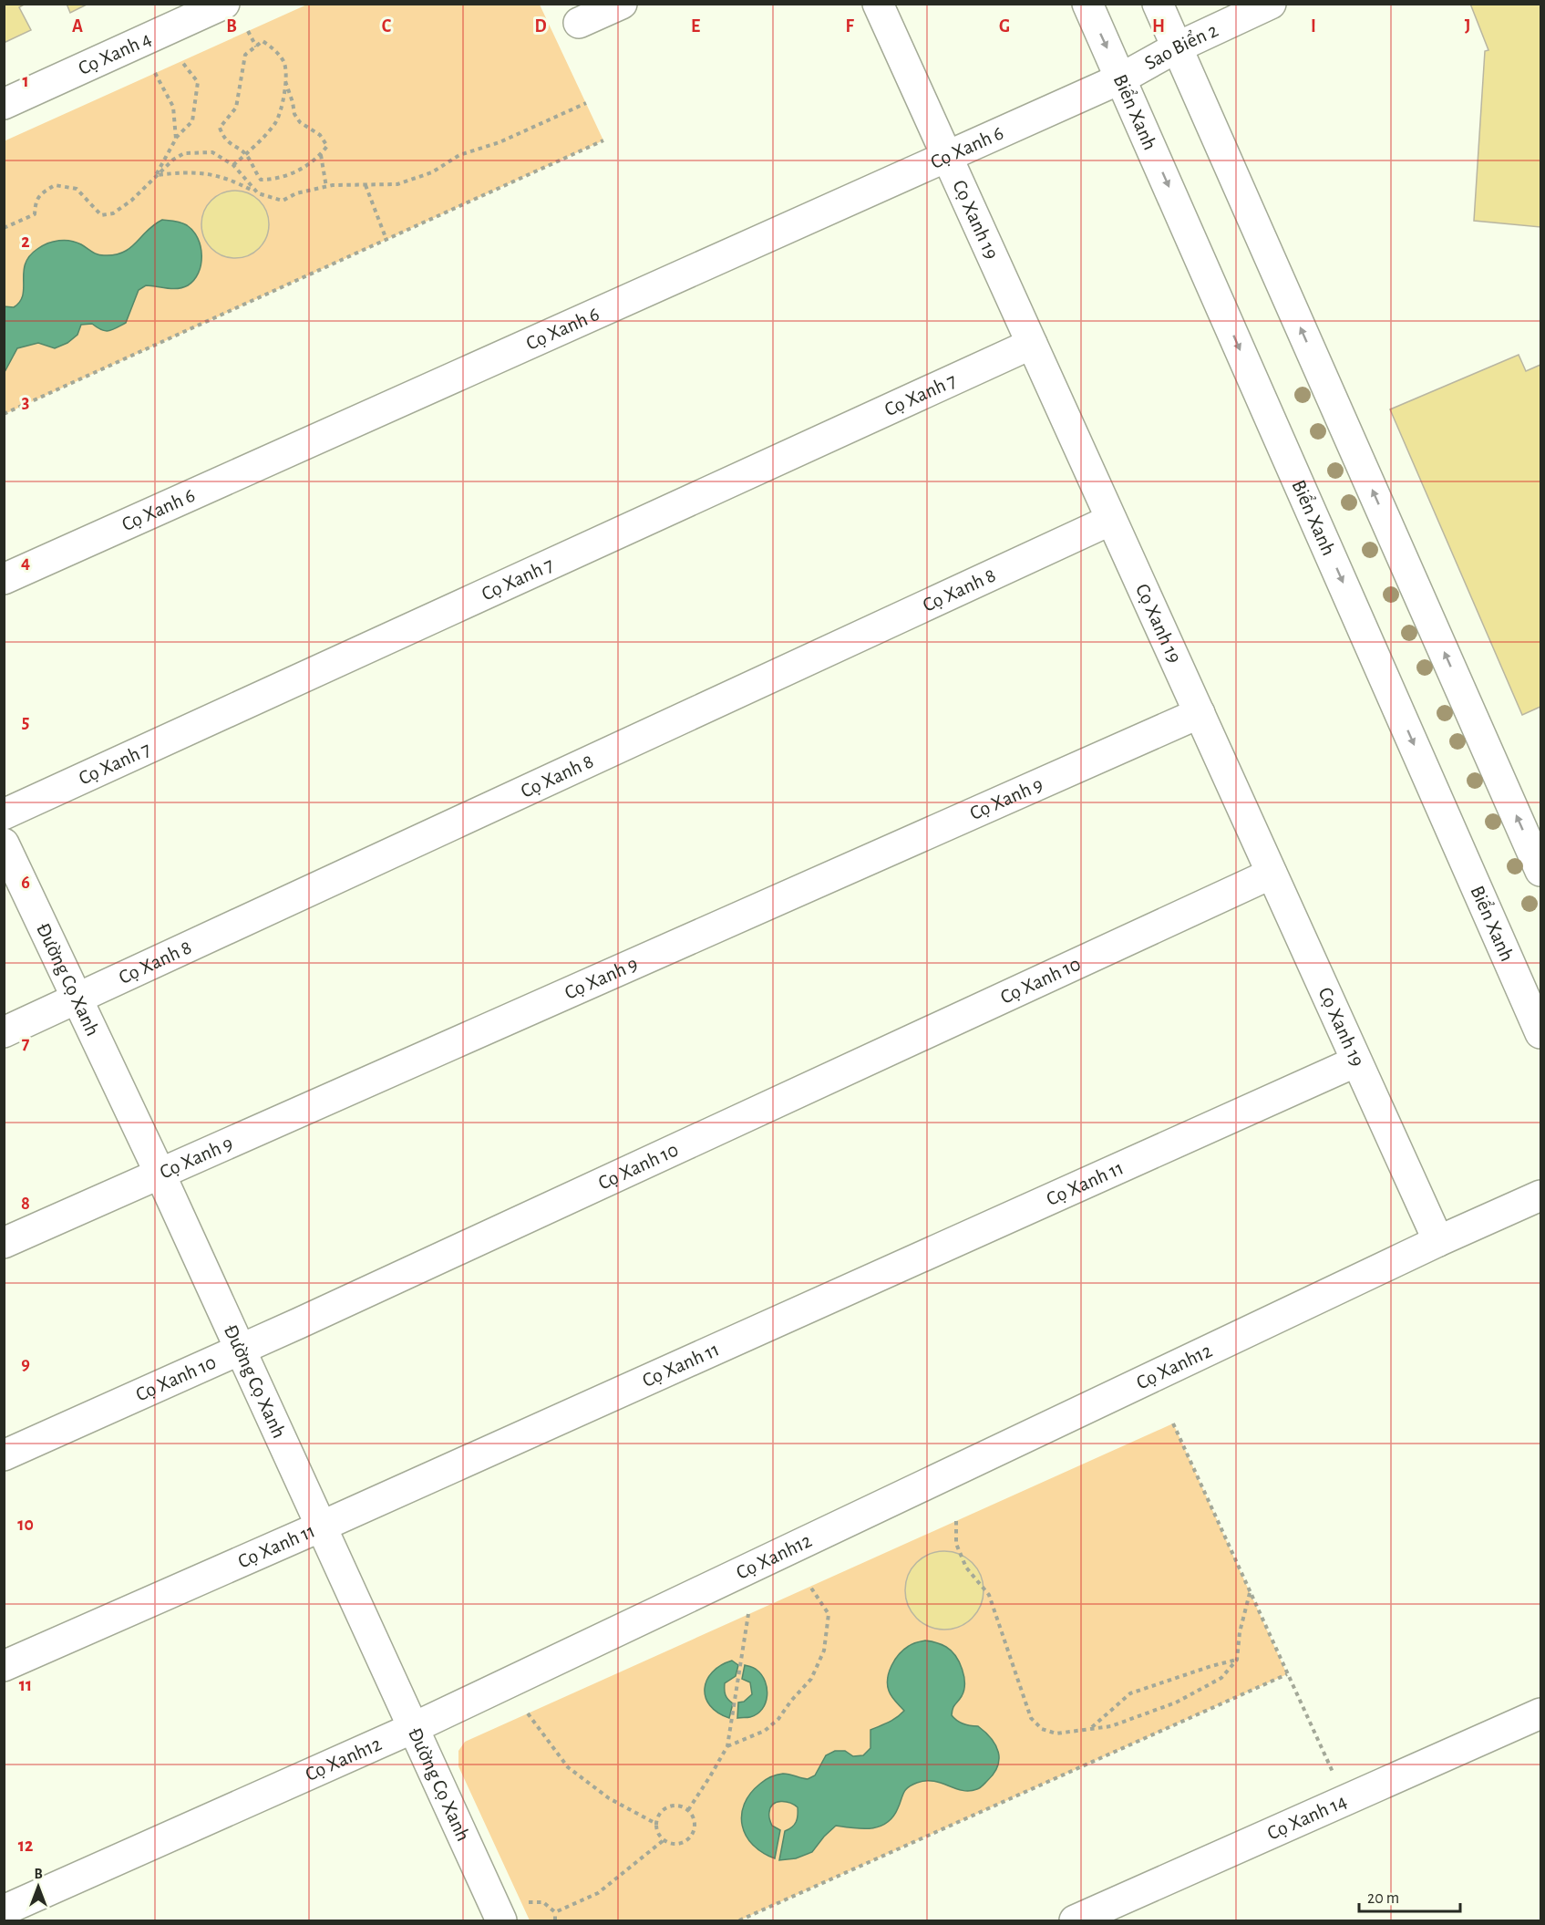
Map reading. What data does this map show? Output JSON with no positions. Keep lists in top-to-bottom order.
{
  "streets": {
    "street": [
      "Sao Biển 2",
      "Cọ Xanh 4",
      "Biển Xanh",
      "Cọ Xanh 6",
      "Cọ Xanh 19",
      "Cọ Xanh 7",
      "Cọ Xanh 8",
      "Cọ Xanh 9",
      "Đường Cọ Xanh",
      "Cọ Xanh 10",
      "Cọ Xanh 11",
      "Cọ Xanh12",
      "Cọ Xanh 14"
    ]
  },
  "crossings": [
    ["Sao Biển 2", "Biển Xanh"],
    ["Sao Biển 2", "Cọ Xanh 6"],
    ["Biển Xanh", "Cọ Xanh 6"],
    ["Cọ Xanh 6", "Cọ Xanh 19"],
    ["Cọ Xanh 19", "Cọ Xanh 7"],
    ["Cọ Xanh 19", "Cọ Xanh 8"],
    ["Cọ Xanh 19", "Cọ Xanh 9"],
    ["Cọ Xanh 19", "Cọ Xanh 10"],
    ["Cọ Xanh 19", "Cọ Xanh 11"],
    ["Cọ Xanh 19", "Cọ Xanh12"],
    ["Cọ Xanh 8", "Đường Cọ Xanh"],
    ["Cọ Xanh 9", "Đường Cọ Xanh"],
    ["Đường Cọ Xanh", "Cọ Xanh 10"],
    ["Đường Cọ Xanh", "Cọ Xanh 11"],
    ["Đường Cọ Xanh", "Cọ Xanh12"]
  ],
  "scale_bar": "20 m",
  "north": "top",
  "grid": {
    "columns": [
      "A",
      "B",
      "C",
      "D",
      "E",
      "F",
      "G",
      "H",
      "I",
      "J"
    ],
    "rows": [
      "1",
      "2",
      "3",
      "4",
      "5",
      "6",
      "7",
      "8",
      "9",
      "10",
      "11",
      "12"
    ]
  }
}
